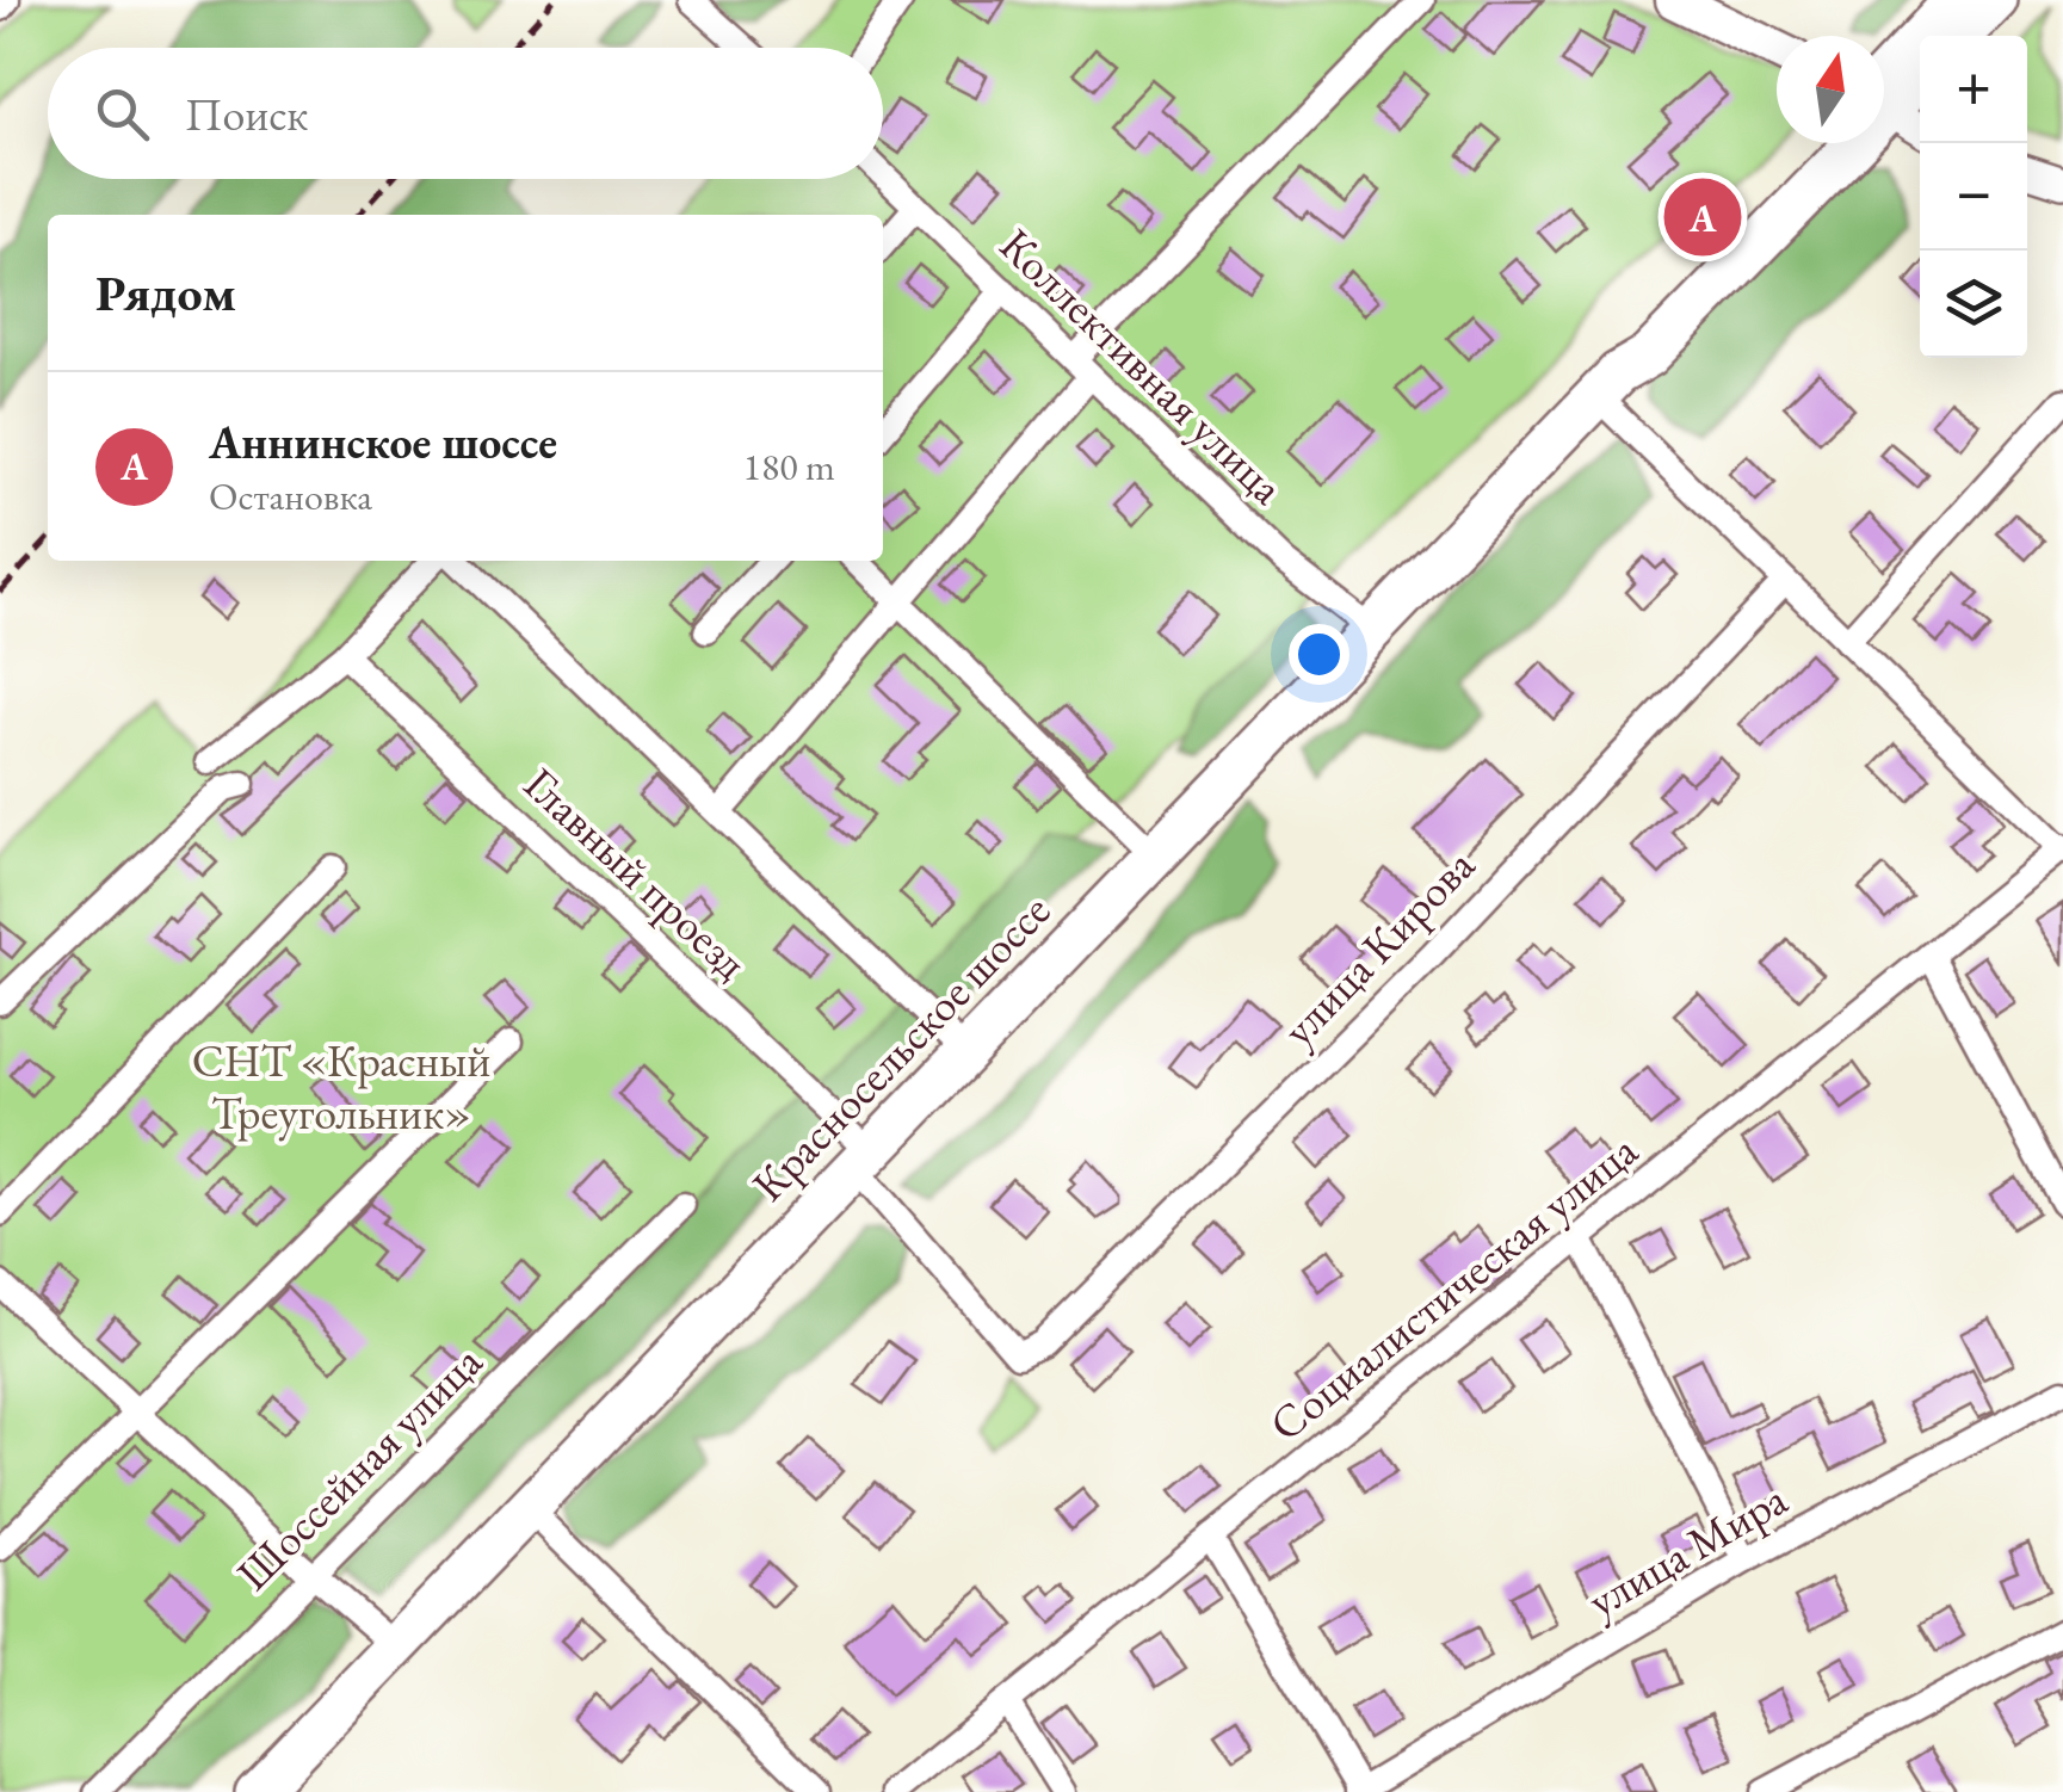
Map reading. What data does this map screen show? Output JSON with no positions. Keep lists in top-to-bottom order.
{
  "streets": {
    "highway": ["Красносельское шоссе"],
    "street": [
      "Коллективная улица",
      "Главный проезд",
      "улица Кирова",
      "Социалистическая улица",
      "Шоссейная улица",
      "улица Мира"
    ]
  },
  "crossings": [
    ["Коллективная улица", "Красносельское шоссе"],
    ["Главный проезд", "улица Кирова"],
    ["Главный проезд", "Красносельское шоссе"]
  ],
  "parks": ["СНТ «Красный Треугольник»"],
  "north": "top",
  "page": {
    "map_buttons": ["+", "−"],
    "search": "Поиск",
    "pins": "A",
    "heading": "Рядом",
    "list": [
      {
        "mark": "A",
        "name": "Аннинское шоссе",
        "note": "Остановка",
        "value": "180 m"
      }
    ]
  }
}
